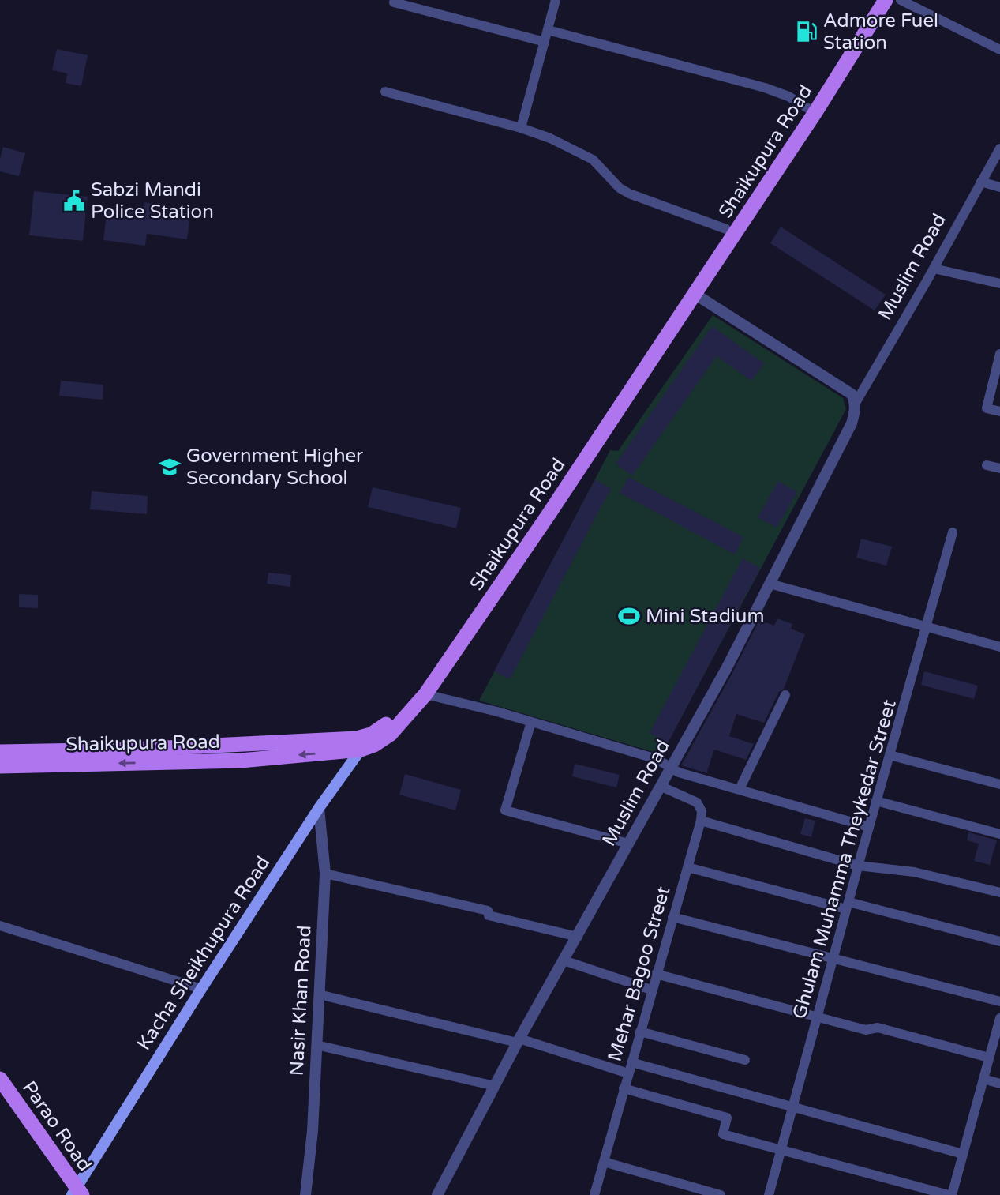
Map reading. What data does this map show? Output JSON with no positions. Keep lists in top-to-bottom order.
{
  "streets": {
    "main road": ["Shaikupura Road", "Kacha Sheikhupura Road", "Parao Road"],
    "street": [
      "Muslim Road",
      "Ghulam Muhamma Theykedar Street",
      "Mehar Bagoo Street",
      "Nasir Khan Road"
    ]
  },
  "crossings": [
    ["Shaikupura Road", "Kacha Sheikhupura Road"],
    ["Kacha Sheikhupura Road", "Nasir Khan Road"],
    ["Kacha Sheikhupura Road", "Parao Road"]
  ],
  "places": {
    "fuel station": ["Admore Fuel Station"],
    "public building": ["Sabzi Mandi Police Station"],
    "school or university": ["Government Higher Secondary School"],
    "sports": ["Mini Stadium"]
  }
}
